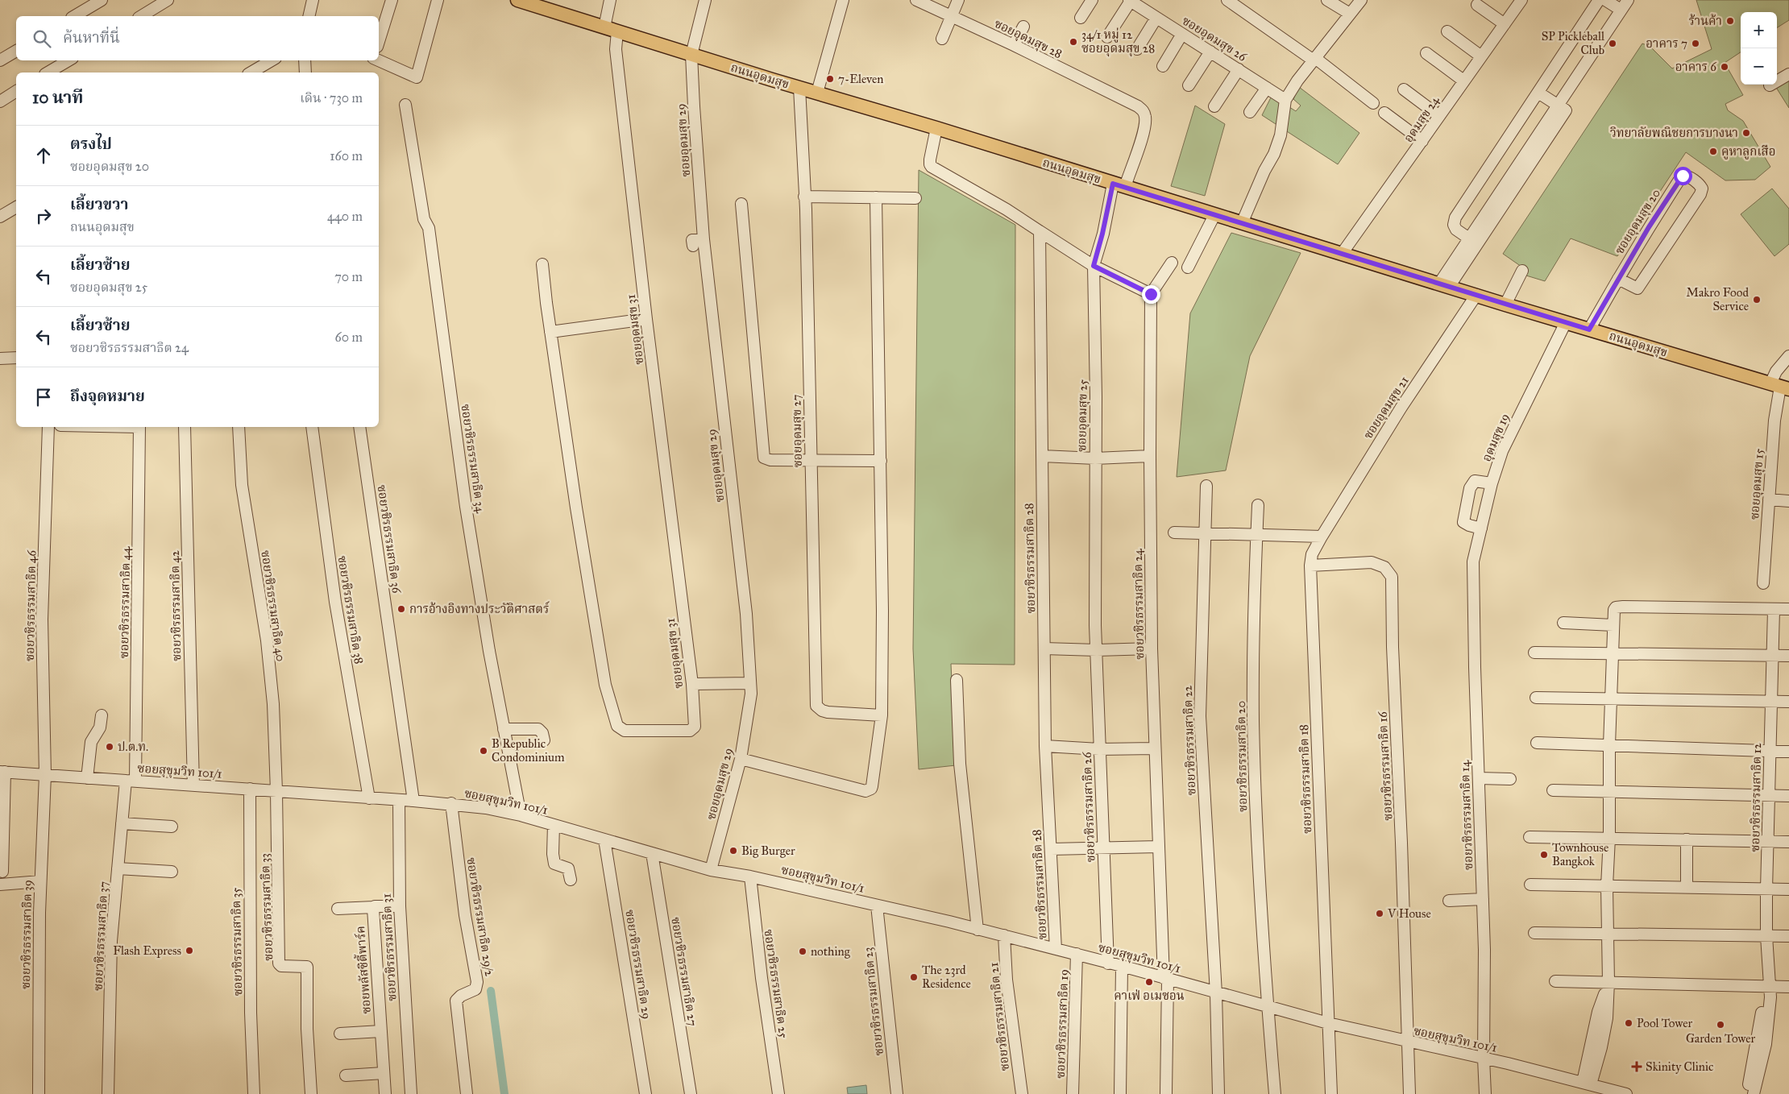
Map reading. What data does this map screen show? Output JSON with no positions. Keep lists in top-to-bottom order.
{
  "streets": {
    "main road": ["ถนนอุดมสุข"],
    "street": [
      "ซอยอุดมสุข 28",
      "ซอยอุดมสุข 26",
      "อุดมสุข 24",
      "ซอยอุดมสุข 29",
      "ซอยอุดมสุข 20",
      "ซอยอุดมสุข 31",
      "ซอยอุดมสุข 21",
      "ซอยอุดมสุข 25",
      "ซอยอุดมสุข 27",
      "อุดมสุข 19",
      "ซอยวชิรธรรมสาธิต 34",
      "ซอยอุดมสุข 15",
      "ซอยวชิรธรรมสาธิต 36",
      "ซอยวชิรธรรมสาธิต 28",
      "ซอยวชิรธรรมสาธิต 44",
      "ซอยวชิรธรรมสาธิต 24",
      "ซอยวชิรธรรมสาธิต 46",
      "ซอยวชิรธรรมสาธิต 42",
      "ซอยวชิรธรรมสาธิต 40",
      "ซอยวชิรธรรมสาธิต 38",
      "ซอยวชิรธรรมสาธิต 22",
      "ซอยวชิรธรรมสาธิต 20",
      "ซอยวชิรธรรมสาธิต 16",
      "ซอยสุขุมวิท 101/1",
      "ซอยวชิรธรรมสาธิต 18",
      "ซอยวชิรธรรมสาธิต 12",
      "ซอยวชิรธรรมสาธิต 26",
      "ซอยวชิรธรรมสาธิต 14",
      "ซอยวชิรธรรมสาธิต 33",
      "ซอยวชิรธรรมสาธิต 29/2",
      "ซอยวชิรธรรมสาธิต 39",
      "ซอยวชิรธรรมสาธิต 37",
      "ซอยวชิรธรรมสาธิต 35",
      "ซอยวชิรธรรมสาธิต 31",
      "ซอยวชิรธรรมสาธิต 29",
      "ซอยพลัสซิตี้พาร์ค",
      "ซอยวชิรธรรมสาธิต 27",
      "ซอยวชิรธรรมสาธิต 25",
      "ซอยวชิรธรรมสาธิต 23",
      "ซอยวชิรธรรมสาธิต 21",
      "ซอยวชิรธรรมสาธิต 19"
    ]
  },
  "crossings": [
    ["ซอยอุดมสุข 28", "ถนนอุดมสุข"],
    ["ซอยอุดมสุข 28", "ซอยอุดมสุข 25"],
    ["ถนนอุดมสุข", "อุดมสุข 24"],
    ["ถนนอุดมสุข", "ซอยอุดมสุข 29"],
    ["ถนนอุดมสุข", "ซอยอุดมสุข 20"],
    ["ถนนอุดมสุข", "ซอยอุดมสุข 31"],
    ["ถนนอุดมสุข", "ซอยอุดมสุข 21"],
    ["ถนนอุดมสุข", "ซอยอุดมสุข 25"],
    ["ถนนอุดมสุข", "ซอยอุดมสุข 27"],
    ["ถนนอุดมสุข", "อุดมสุข 19"],
    ["ถนนอุดมสุข", "ซอยอุดมสุข 15"],
    ["ซอยอุดมสุข 29", "ซอยสุขุมวิท 101/1"],
    ["ซอยอุดมสุข 21", "ซอยวชิรธรรมสาธิต 18"],
    ["ซอยอุดมสุข 25", "ซอยวชิรธรรมสาธิต 26"],
    ["อุดมสุข 19", "ซอยวชิรธรรมสาธิต 14"],
    ["ซอยวชิรธรรมสาธิต 34", "ซอยสุขุมวิท 101/1"],
    ["ซอยวชิรธรรมสาธิต 36", "ซอยสุขุมวิท 101/1"],
    ["ซอยวชิรธรรมสาธิต 28", "ซอยสุขุมวิท 101/1"],
    ["ซอยวชิรธรรมสาธิต 44", "ซอยสุขุมวิท 101/1"],
    ["ซอยวชิรธรรมสาธิต 44", "ซอยวชิรธรรมสาธิต 37"],
    ["ซอยวชิรธรรมสาธิต 24", "ซอยสุขุมวิท 101/1"],
    ["ซอยวชิรธรรมสาธิต 46", "ซอยสุขุมวิท 101/1"],
    ["ซอยวชิรธรรมสาธิต 46", "ซอยวชิรธรรมสาธิต 39"],
    ["ซอยวชิรธรรมสาธิต 42", "ซอยสุขุมวิท 101/1"],
    ["ซอยวชิรธรรมสาธิต 40", "ซอยสุขุมวิท 101/1"],
    ["ซอยวชิรธรรมสาธิต 40", "ซอยวชิรธรรมสาธิต 33"],
    ["ซอยวชิรธรรมสาธิต 38", "ซอยสุขุมวิท 101/1"],
    ["ซอยวชิรธรรมสาธิต 22", "ซอยสุขุมวิท 101/1"],
    ["ซอยวชิรธรรมสาธิต 20", "ซอยสุขุมวิท 101/1"],
    ["ซอยวชิรธรรมสาธิต 16", "ซอยสุขุมวิท 101/1"],
    ["ซอยวชิรธรรมสาธิต 16", "ซอยวชิรธรรมสาธิต 18"],
    ["ซอยสุขุมวิท 101/1", "ซอยวชิรธรรมสาธิต 18"],
    ["ซอยสุขุมวิท 101/1", "ซอยวชิรธรรมสาธิต 26"],
    ["ซอยสุขุมวิท 101/1", "ซอยวชิรธรรมสาธิต 14"],
    ["ซอยสุขุมวิท 101/1", "ซอยวชิรธรรมสาธิต 33"],
    ["ซอยสุขุมวิท 101/1", "ซอยวชิรธรรมสาธิต 29/2"],
    ["ซอยสุขุมวิท 101/1", "ซอยวชิรธรรมสาธิต 39"],
    ["ซอยสุขุมวิท 101/1", "ซอยวชิรธรรมสาธิต 37"],
    ["ซอยสุขุมวิท 101/1", "ซอยวชิรธรรมสาธิต 35"],
    ["ซอยสุขุมวิท 101/1", "ซอยวชิรธรรมสาธิต 31"],
    ["ซอยสุขุมวิท 101/1", "ซอยวชิรธรรมสาธิต 29"],
    ["ซอยสุขุมวิท 101/1", "ซอยวชิรธรรมสาธิต 27"],
    ["ซอยสุขุมวิท 101/1", "ซอยวชิรธรรมสาธิต 25"],
    ["ซอยสุขุมวิท 101/1", "ซอยวชิรธรรมสาธิต 23"],
    ["ซอยสุขุมวิท 101/1", "ซอยวชิรธรรมสาธิต 21"],
    ["ซอยสุขุมวิท 101/1", "ซอยวชิรธรรมสาธิต 19"]
  ],
  "places": {
    "other": [
      "ร้านค้า",
      "34/1 หมู่ 12 ซอยอุดมสุข 28",
      "SP Pickleball Club",
      "อาคาร 7",
      "อาคาร 6",
      "7-Eleven",
      "วิทยาลัยพณิชยการบางนา",
      "คูหาลูกเสือ",
      "Makro Food Service",
      "การอ้างอิงทางประวัติศาสตร์",
      "ป.ต.ท.",
      "B Republic Condominium",
      "Big Burger",
      "Townhouse Bangkok",
      "V House",
      "Flash Express",
      "nothing",
      "The 23rd Residence",
      "คาเฟ่ อเมซอน",
      "Pool Tower",
      "Garden Tower"
    ],
    "health": ["Skinity Clinic"]
  },
  "page": {
    "map_buttons": ["+", "−"],
    "search": "ค้นหาที่นี่",
    "heading": ["10 นาที", "เดิน · 730 m"],
    "list": [
      ["ตรงไป", "ซอยอุดมสุข 20", "160 m"],
      ["เลี้ยวขวา", "ถนนอุดมสุข", "440 m"],
      ["เลี้ยวซ้าย", "ซอยอุดมสุข 25", "70 m"],
      ["เลี้ยวซ้าย", "ซอยวชิรธรรมสาธิต 24", "60 m"],
      "ถึงจุดหมาย"
    ]
  }
}
